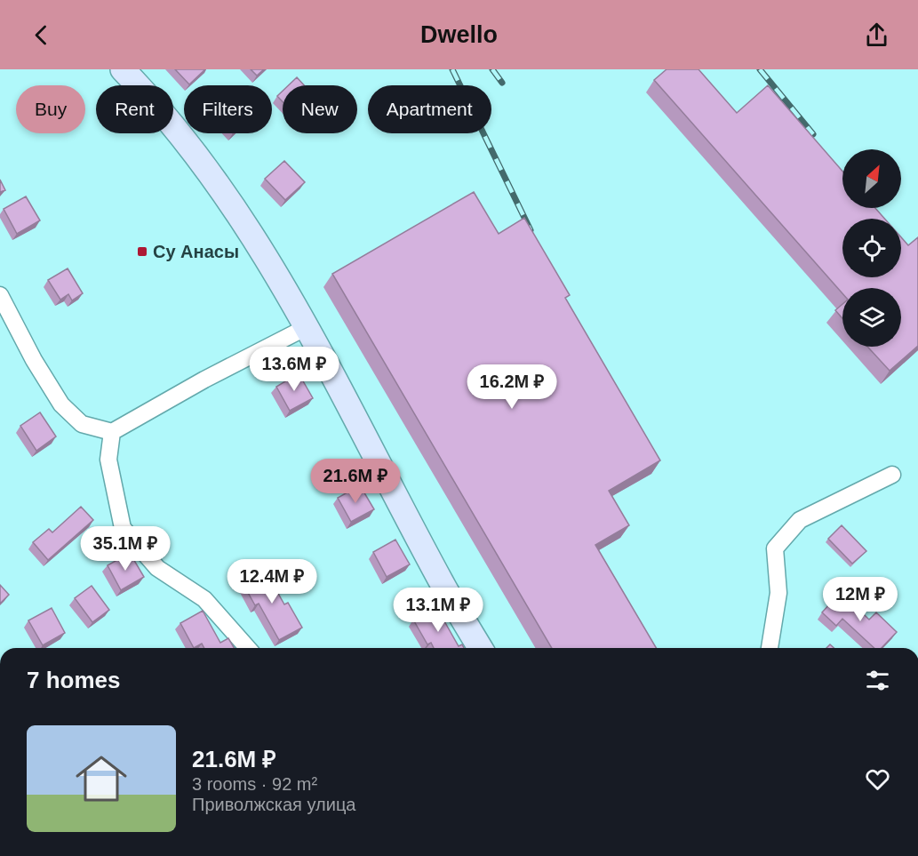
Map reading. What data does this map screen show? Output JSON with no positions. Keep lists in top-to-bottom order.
{
  "places": {
    "transit": ["Су Анасы"]
  },
  "north": "top right",
  "page": {
    "header": "Dwello",
    "chip": [
      "Buy",
      "Rent",
      "Filters",
      "New",
      "Apartment"
    ],
    "price": [
      "13.6M ₽",
      "16.2M ₽",
      "21.6M ₽",
      "35.1M ₽",
      "12.4M ₽",
      "12M ₽",
      "13.1M ₽"
    ],
    "heading": "7 homes",
    "list": [
      {
        "name": "21.6M ₽",
        "note": "3 rooms · 92 m² · Приволжская улица"
      }
    ]
  }
}
